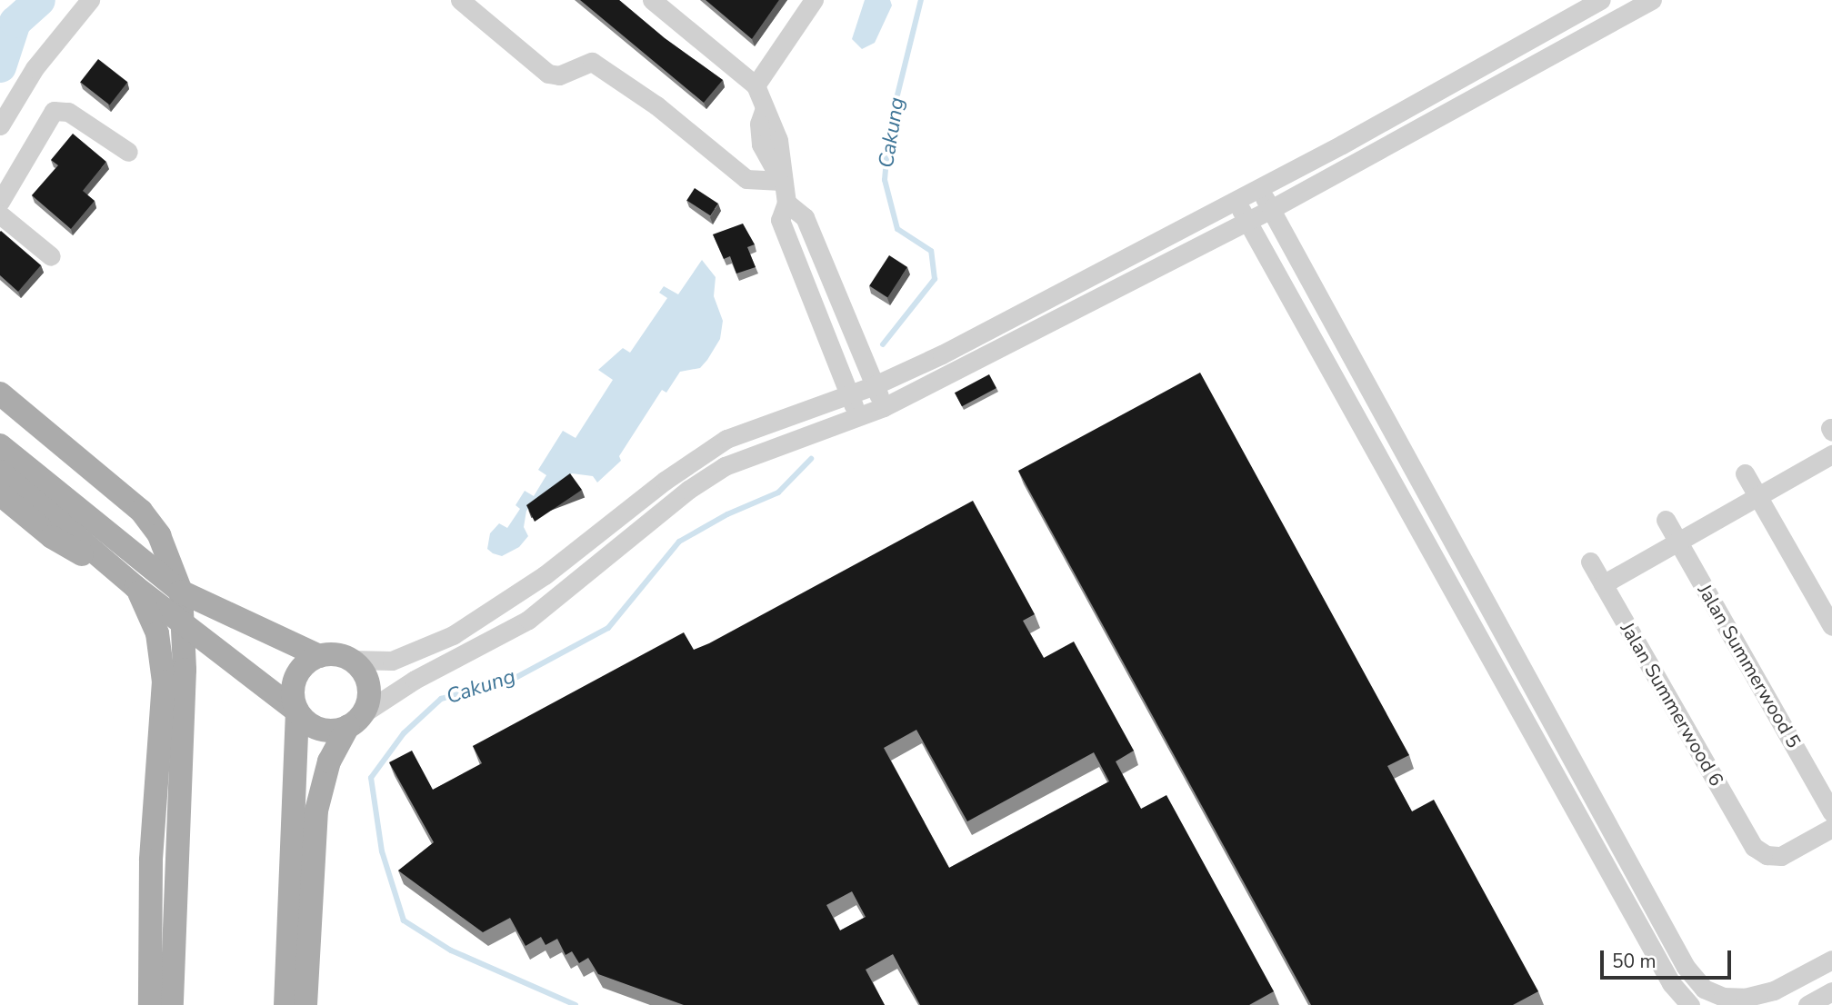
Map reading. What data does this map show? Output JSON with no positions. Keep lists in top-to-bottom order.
{
  "streets": {
    "street": ["Jalan Summerwood 5", "Jalan Summerwood 6"]
  },
  "water": ["Cakung"],
  "scale_bar": "50 m"
}
